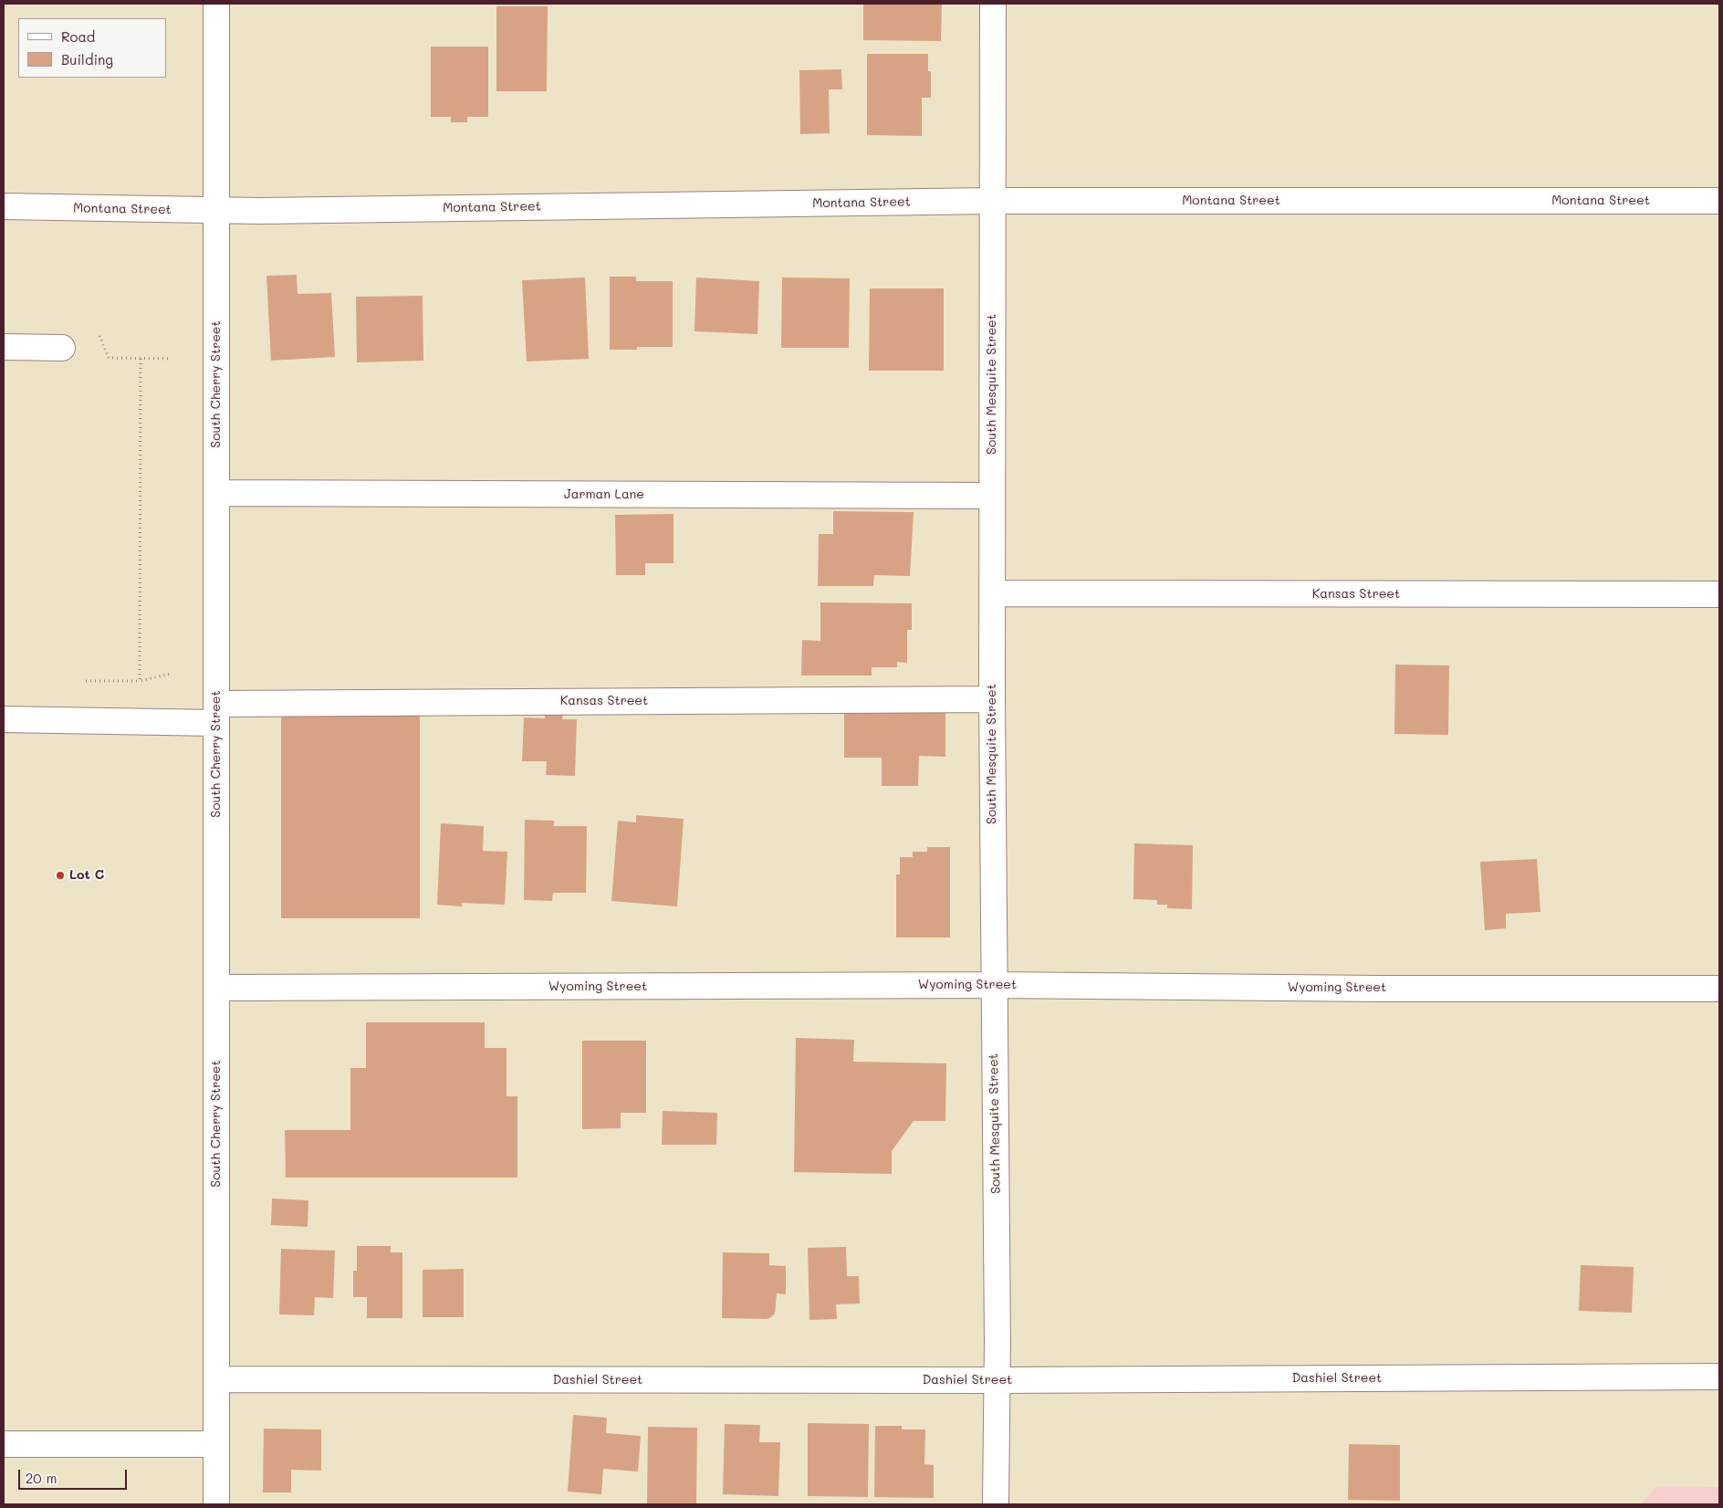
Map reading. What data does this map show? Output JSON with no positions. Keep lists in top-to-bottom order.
{
  "streets": {
    "street": [
      "Montana Street",
      "South Cherry Street",
      "South Mesquite Street",
      "Jarman Lane",
      "Kansas Street",
      "Wyoming Street",
      "Dashiel Street"
    ]
  },
  "crossings": [
    ["Montana Street", "South Cherry Street"],
    ["Montana Street", "South Mesquite Street"],
    ["South Cherry Street", "Jarman Lane"],
    ["South Cherry Street", "Kansas Street"],
    ["South Cherry Street", "Wyoming Street"],
    ["South Cherry Street", "Dashiel Street"],
    ["South Mesquite Street", "Jarman Lane"],
    ["South Mesquite Street", "Kansas Street"],
    ["South Mesquite Street", "Wyoming Street"],
    ["South Mesquite Street", "Dashiel Street"]
  ],
  "places": ["Lot C"],
  "legend": ["Road", "Building"],
  "scale_bar": "20 m"
}
